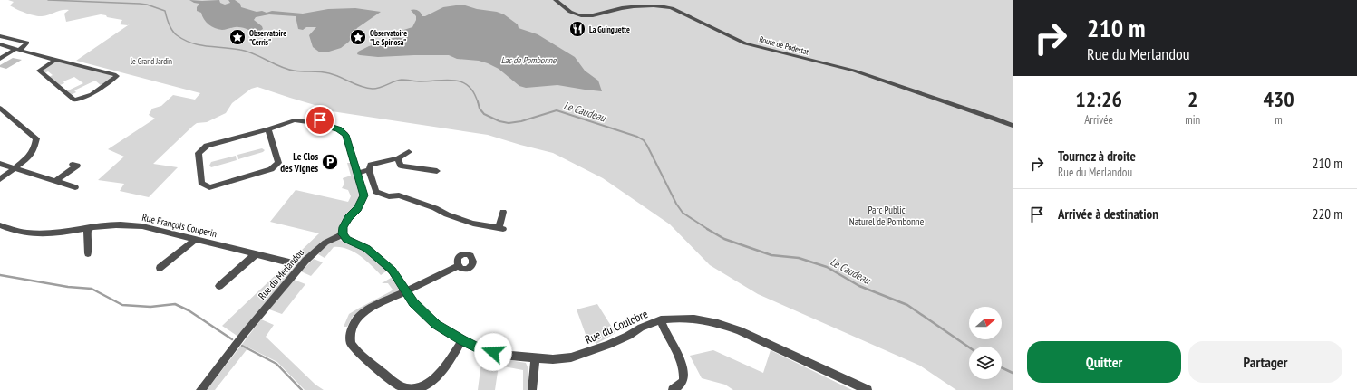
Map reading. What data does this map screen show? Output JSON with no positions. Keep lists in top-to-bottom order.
{
  "streets": {
    "street": [
      "Route de Podestat",
      "Rue François Couperin",
      "Rue du Merlandou",
      "Rue du Coulobre"
    ]
  },
  "crossings": [
    ["Rue du Merlandou", "Rue du Coulobre"]
  ],
  "water": ["Lac de Pombonne", "Le Caudeau"],
  "parks": ["le Grand Jardin", "Parc Public Naturel de Pombonne"],
  "places": {
    "restaurant": ["La Guinguette"],
    "place": ["Observatoire \"Cerris\"", "Observatoire \"Le Spinosa\""],
    "parking": ["Le Clos des Vignes"]
  },
  "north": "right",
  "page": {
    "turn": ["210 m", "Rue du Merlandou"],
    "eta": [
      "12:26",
      "Arrivée",
      "2",
      "min",
      "430",
      "m"
    ],
    "list": [
      {
        "name": "Tournez à droite",
        "note": "Rue du Merlandou",
        "value": "210 m"
      },
      {
        "name": "Arrivée à destination",
        "value": "220 m"
      }
    ],
    "buttons": ["Quitter", "Partager"]
  }
}
